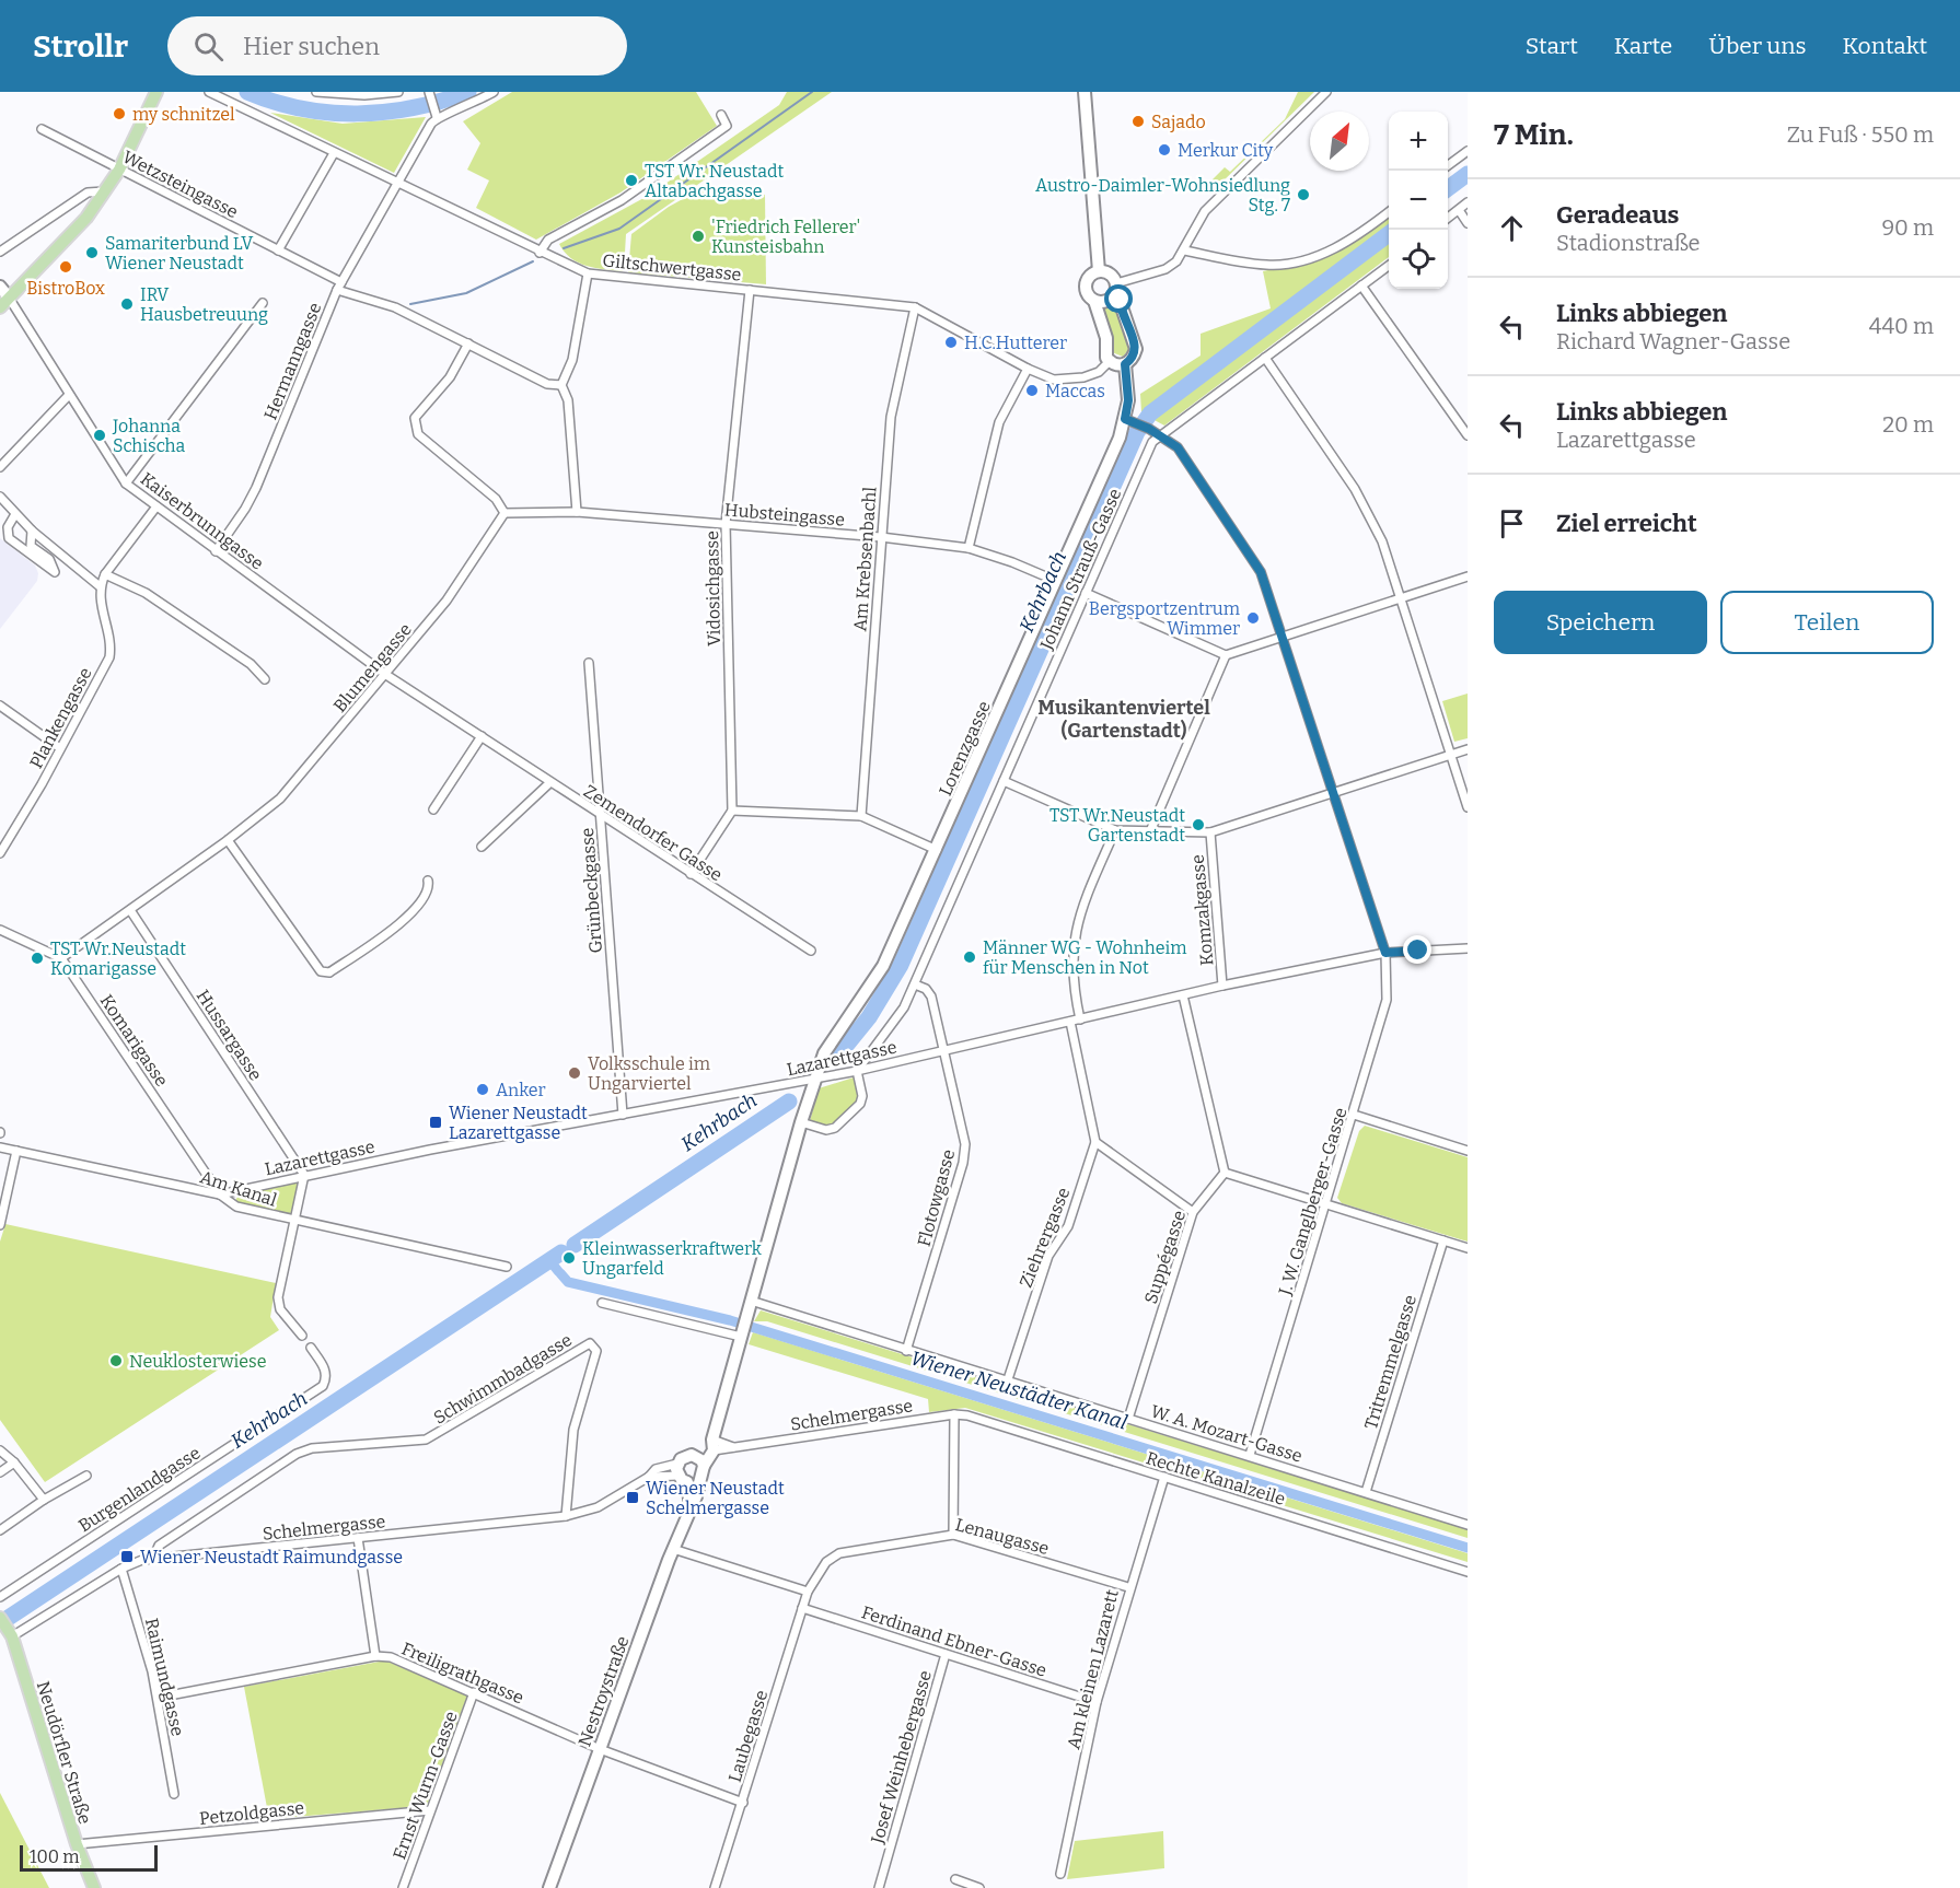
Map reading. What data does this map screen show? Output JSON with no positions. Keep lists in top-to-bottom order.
{
  "streets": {
    "main road": ["Neudörfler Straße"],
    "street": [
      "Wetzsteingasse",
      "Giltschwertgasse",
      "Hermanngasse",
      "Hubsteingasse",
      "Kaiserbrunngasse",
      "Am Krebsenbachl",
      "Johann Strauß-Gasse",
      "Vidosichgasse",
      "Blumengasse",
      "Plankengasse",
      "Lorenzgasse",
      "Zemendorfer Gasse",
      "Grünbeckgasse",
      "Komzakgasse",
      "Hussargasse",
      "Komarigasse",
      "Lazarettgasse",
      "Am Kanal",
      "Flotowgasse",
      "J. W. Ganglberger-Gasse",
      "Ziehrergasse",
      "Suppégasse",
      "Tritremmelgasse",
      "Schwimmbadgasse",
      "Schelmergasse",
      "W. A. Mozart-Gasse",
      "Rechte Kanalzeile",
      "Burgenlandgasse",
      "Lenaugasse",
      "Ferdinand Ebner-Gasse",
      "Am kleinen Lazarett",
      "Freiligrathgasse",
      "Raimundgasse",
      "Nestroystraße",
      "Laubegasse",
      "Josef Weinhebergasse",
      "Ernst Wurm-Gasse",
      "Petzoldgasse"
    ]
  },
  "crossings": [
    ["Wetzsteingasse", "Hermanngasse"],
    ["Giltschwertgasse", "Hermanngasse"],
    ["Giltschwertgasse", "Am Krebsenbachl"],
    ["Giltschwertgasse", "Vidosichgasse"],
    ["Hermanngasse", "Kaiserbrunngasse"],
    ["Hubsteingasse", "Am Krebsenbachl"],
    ["Hubsteingasse", "Vidosichgasse"],
    ["Hubsteingasse", "Blumengasse"],
    ["Hubsteingasse", "Lorenzgasse"],
    ["Kaiserbrunngasse", "Blumengasse"],
    ["Kaiserbrunngasse", "Zemendorfer Gasse"],
    ["Johann Strauß-Gasse", "Lazarettgasse"],
    ["Johann Strauß-Gasse", "J. W. Ganglberger-Gasse"],
    ["Blumengasse", "Zemendorfer Gasse"],
    ["Blumengasse", "Hussargasse"],
    ["Blumengasse", "Komarigasse"],
    ["Lorenzgasse", "Lazarettgasse"],
    ["Lorenzgasse", "J. W. Ganglberger-Gasse"],
    ["Lorenzgasse", "Schelmergasse"],
    ["Lorenzgasse", "W. A. Mozart-Gasse"],
    ["Zemendorfer Gasse", "Grünbeckgasse"],
    ["Grünbeckgasse", "Lazarettgasse"],
    ["Komzakgasse", "Lazarettgasse"],
    ["Hussargasse", "Lazarettgasse"],
    ["Komarigasse", "Lazarettgasse"],
    ["Komarigasse", "Am Kanal"],
    ["Lazarettgasse", "Am Kanal"],
    ["Lazarettgasse", "Flotowgasse"],
    ["Lazarettgasse", "J. W. Ganglberger-Gasse"],
    ["Flotowgasse", "W. A. Mozart-Gasse"],
    ["J. W. Ganglberger-Gasse", "W. A. Mozart-Gasse"],
    ["Ziehrergasse", "W. A. Mozart-Gasse"],
    ["Suppégasse", "W. A. Mozart-Gasse"],
    ["Tritremmelgasse", "W. A. Mozart-Gasse"],
    ["Schwimmbadgasse", "Schelmergasse"],
    ["Schelmergasse", "Rechte Kanalzeile"],
    ["Schelmergasse", "Raimundgasse"],
    ["Schelmergasse", "Nestroystraße"],
    ["Schelmergasse", "Neudörfler Straße"],
    ["Rechte Kanalzeile", "Am kleinen Lazarett"],
    ["Lenaugasse", "Am kleinen Lazarett"],
    ["Lenaugasse", "Laubegasse"],
    ["Ferdinand Ebner-Gasse", "Am kleinen Lazarett"],
    ["Ferdinand Ebner-Gasse", "Laubegasse"],
    ["Ferdinand Ebner-Gasse", "Josef Weinhebergasse"],
    ["Freiligrathgasse", "Raimundgasse"],
    ["Freiligrathgasse", "Nestroystraße"],
    ["Freiligrathgasse", "Laubegasse"],
    ["Freiligrathgasse", "Ernst Wurm-Gasse"],
    ["Neudörfler Straße", "Petzoldgasse"],
    ["Ernst Wurm-Gasse", "Petzoldgasse"]
  ],
  "districts": ["Musikantenviertel (Gartenstadt)"],
  "water": ["Kehrbach", "Wiener Neustädter Kanal"],
  "places": {
    "other": [
      "my schnitzel",
      "Sajado",
      "Merkur City",
      "TST Wr. Neustadt Altabachgasse",
      "Austro-Daimler-Wohnsiedlung Stg. 7",
      "'Friedrich Fellerer' Kunsteisbahn",
      "Samariterbund LV Wiener Neustadt",
      "BistroBox",
      "IRV Hausbetreuung",
      "H.C.Hutterer",
      "Maccas",
      "Johanna Schischa",
      "Bergsportzentrum Wimmer",
      "TST Wr.Neustadt Gartenstadt",
      "Männer WG - Wohnheim für Menschen in Not",
      "TST Wr.Neustadt Komarigasse",
      "Volksschule im Ungarviertel",
      "Anker",
      "Kleinwasserkraftwerk Ungarfeld",
      "Neuklosterwiese"
    ],
    "transit": ["Wiener Neustadt Lazarettgasse", "Wiener Neustadt Schelmergasse", "Wiener Neustadt Raimundgasse"]
  },
  "scale_bar": "100 m",
  "north": "top right",
  "page": {
    "header": "Strollr",
    "search": "Hier suchen",
    "nav": [
      "Start",
      "Karte",
      "Über uns",
      "Kontakt"
    ],
    "heading": ["7 Min.", "Zu Fuß · 550 m"],
    "map_buttons": ["+", "−"],
    "list": [
      ["Geradeaus", "Stadionstraße", "90 m"],
      ["Links abbiegen", "Richard Wagner-Gasse", "440 m"],
      ["Links abbiegen", "Lazarettgasse", "20 m"],
      "Ziel erreicht"
    ],
    "buttons": ["Speichern", "Teilen"],
    "scale": "100 m"
  }
}
